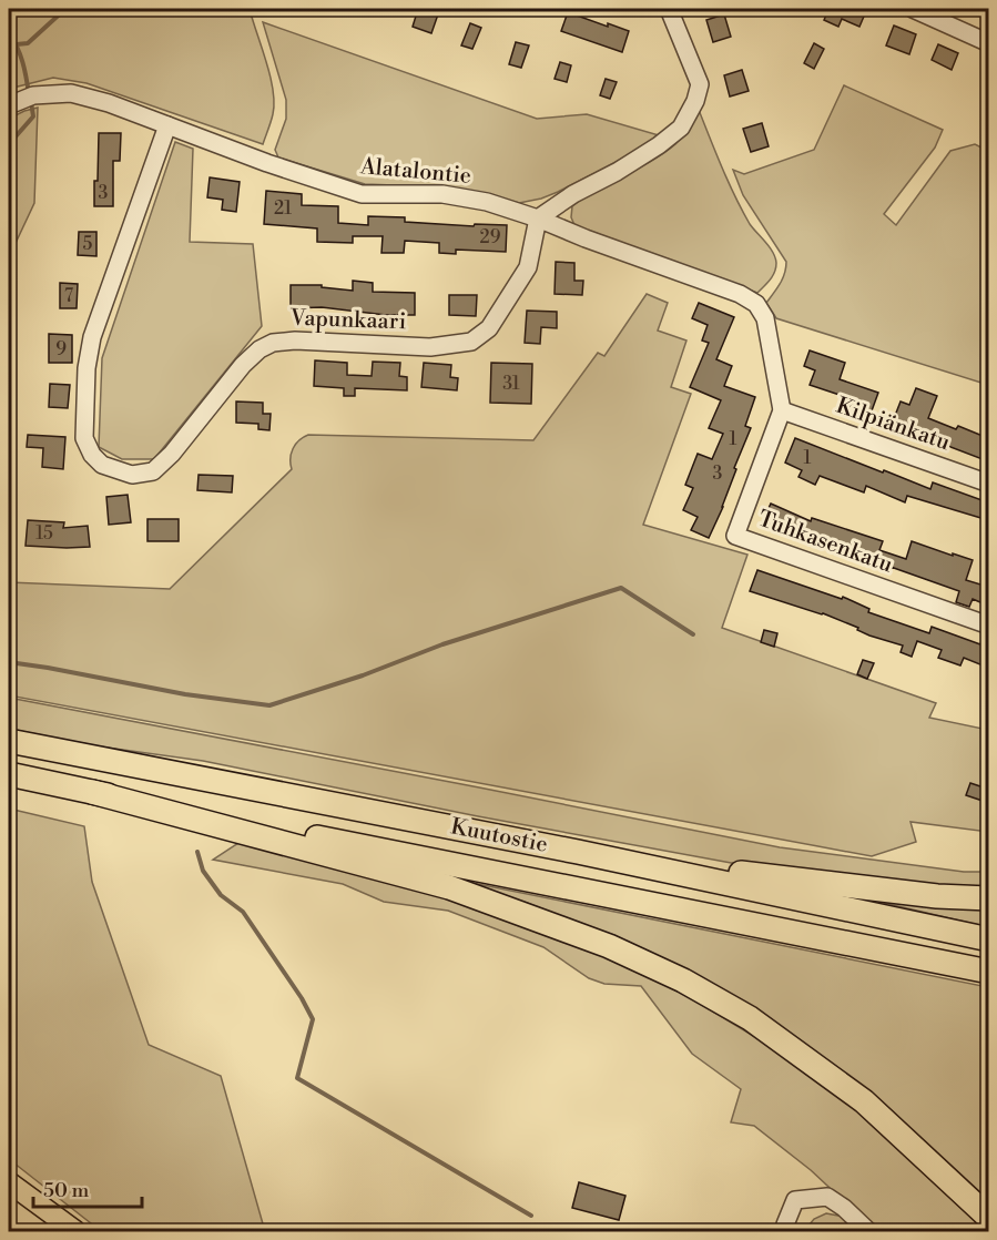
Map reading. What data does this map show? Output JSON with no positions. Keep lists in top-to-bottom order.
{
  "streets": {
    "highway": ["Kuutostie"],
    "street": [
      "Alatalontie",
      "Vapunkaari",
      "Kilpiänkatu",
      "Tuhkasenkatu"
    ]
  },
  "crossings": [
    ["Alatalontie", "Vapunkaari"],
    ["Kilpiänkatu", "Tuhkasenkatu"]
  ],
  "house_numbers": [
    "3",
    "21",
    "29",
    "5",
    "7",
    "9",
    "31",
    "1",
    "1",
    "3",
    "15"
  ],
  "scale_bar": "50 m"
}
